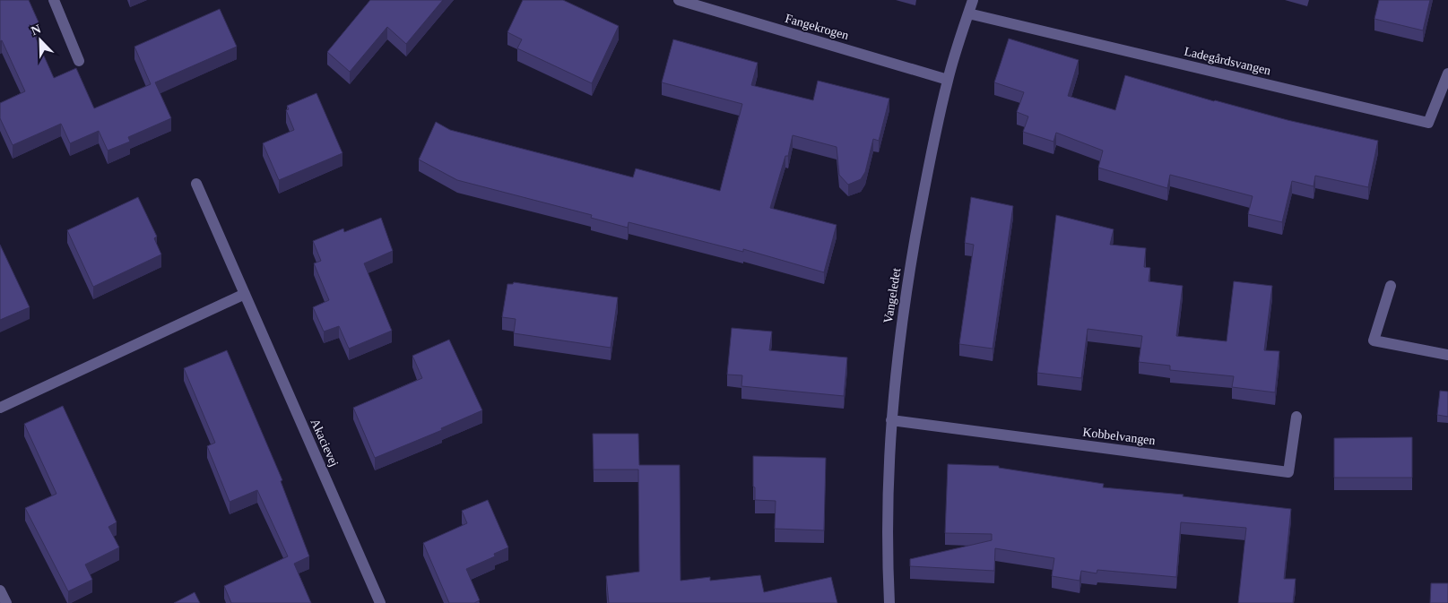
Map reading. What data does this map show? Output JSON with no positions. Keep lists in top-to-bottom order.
{
  "streets": {
    "street": [
      "Fangekrogen",
      "Ladegårdsvangen",
      "Vangeledet",
      "Kobbelvangen",
      "Akacievej"
    ]
  },
  "crossings": [
    ["Fangekrogen", "Vangeledet"],
    ["Ladegårdsvangen", "Vangeledet"],
    ["Vangeledet", "Kobbelvangen"]
  ],
  "north": "top left"
}
